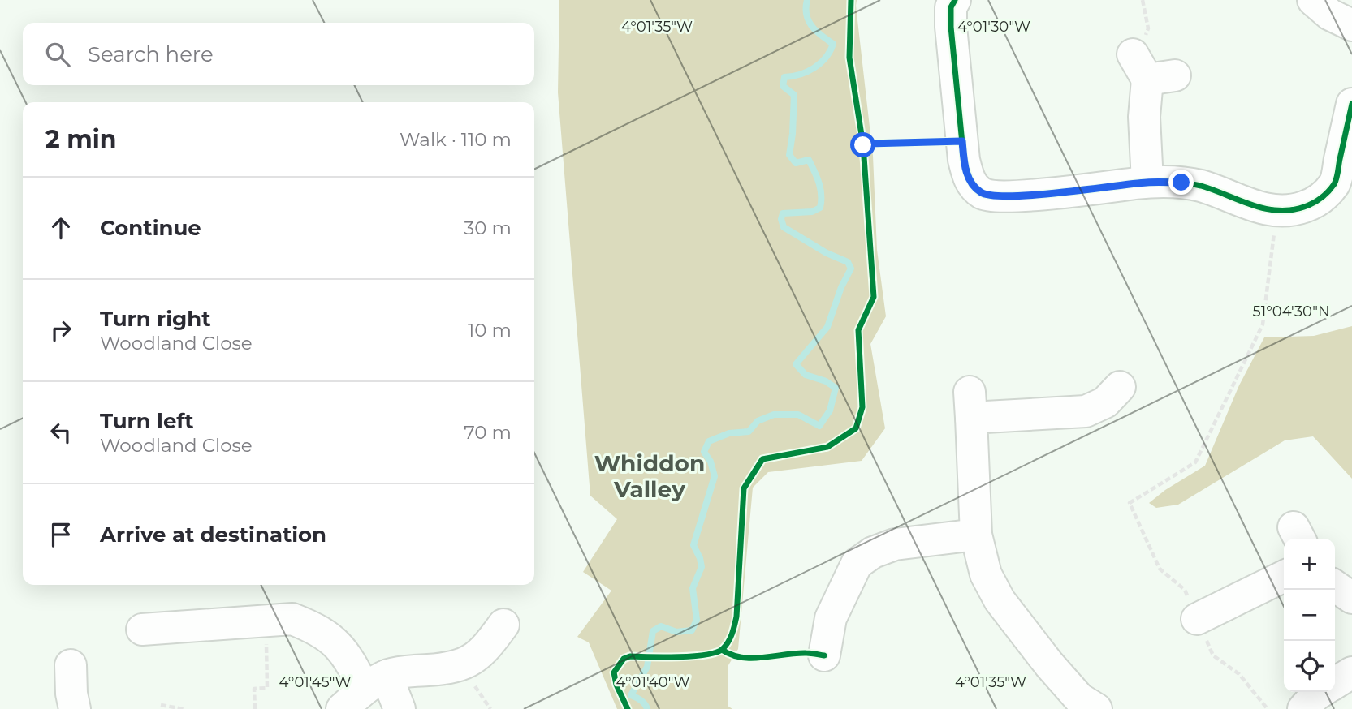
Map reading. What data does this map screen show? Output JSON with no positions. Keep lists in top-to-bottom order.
{
  "districts": ["Whiddon Valley"],
  "page": {
    "search": "Search here",
    "heading": ["2 min", "Walk · 110 m"],
    "list": [
      ["Continue", "30 m"],
      ["Turn right", "Woodland Close", "10 m"],
      ["Turn left", "Woodland Close", "70 m"],
      "Arrive at destination"
    ],
    "map_buttons": ["+", "−"]
  },
  "coordinates": [
    "4°01'35\"W",
    "4°01'30\"W",
    "51°04'30\"N",
    "4°01'45\"W",
    "4°01'40\"W"
  ]
}
